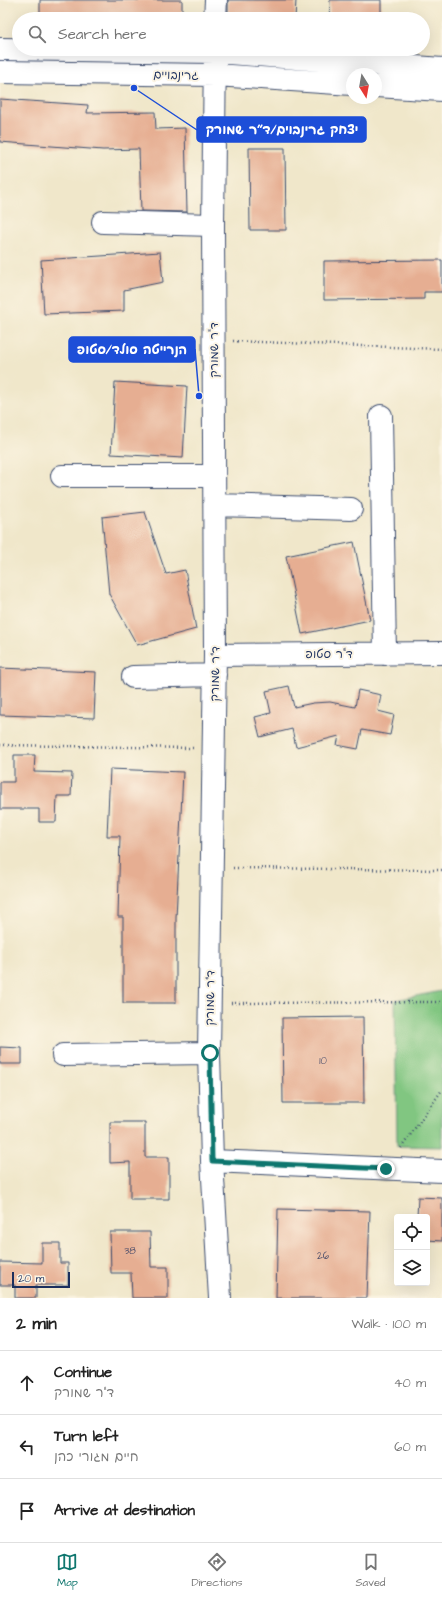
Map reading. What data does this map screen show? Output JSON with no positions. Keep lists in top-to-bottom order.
{
  "streets": {
    "street": ["גרינבויים", "ד\"ר שמורק", "ד\"ר סטופ"]
  },
  "crossings": [
    ["גרינבויים", "ד\"ר שמורק"],
    ["ד\"ר שמורק", "ד\"ר סטופ"]
  ],
  "places": ["יצחק גרינבוים/ד״ר שמורק", "הנרייטה סולד/סטופ"],
  "house_numbers": ["10", "38", "26"],
  "scale_bar": "20 m",
  "north": "bottom",
  "page": {
    "search": "Search here",
    "scale": "20 m",
    "heading": ["2 min", "Walk · 100 m"],
    "list": [
      ["Continue", "ד\"ר שמורק", "40 m"],
      ["Turn left", "חיים מגורי כהן", "60 m"],
      "Arrive at destination"
    ],
    "nav": ["Map", "Directions", "Saved"]
  }
}
